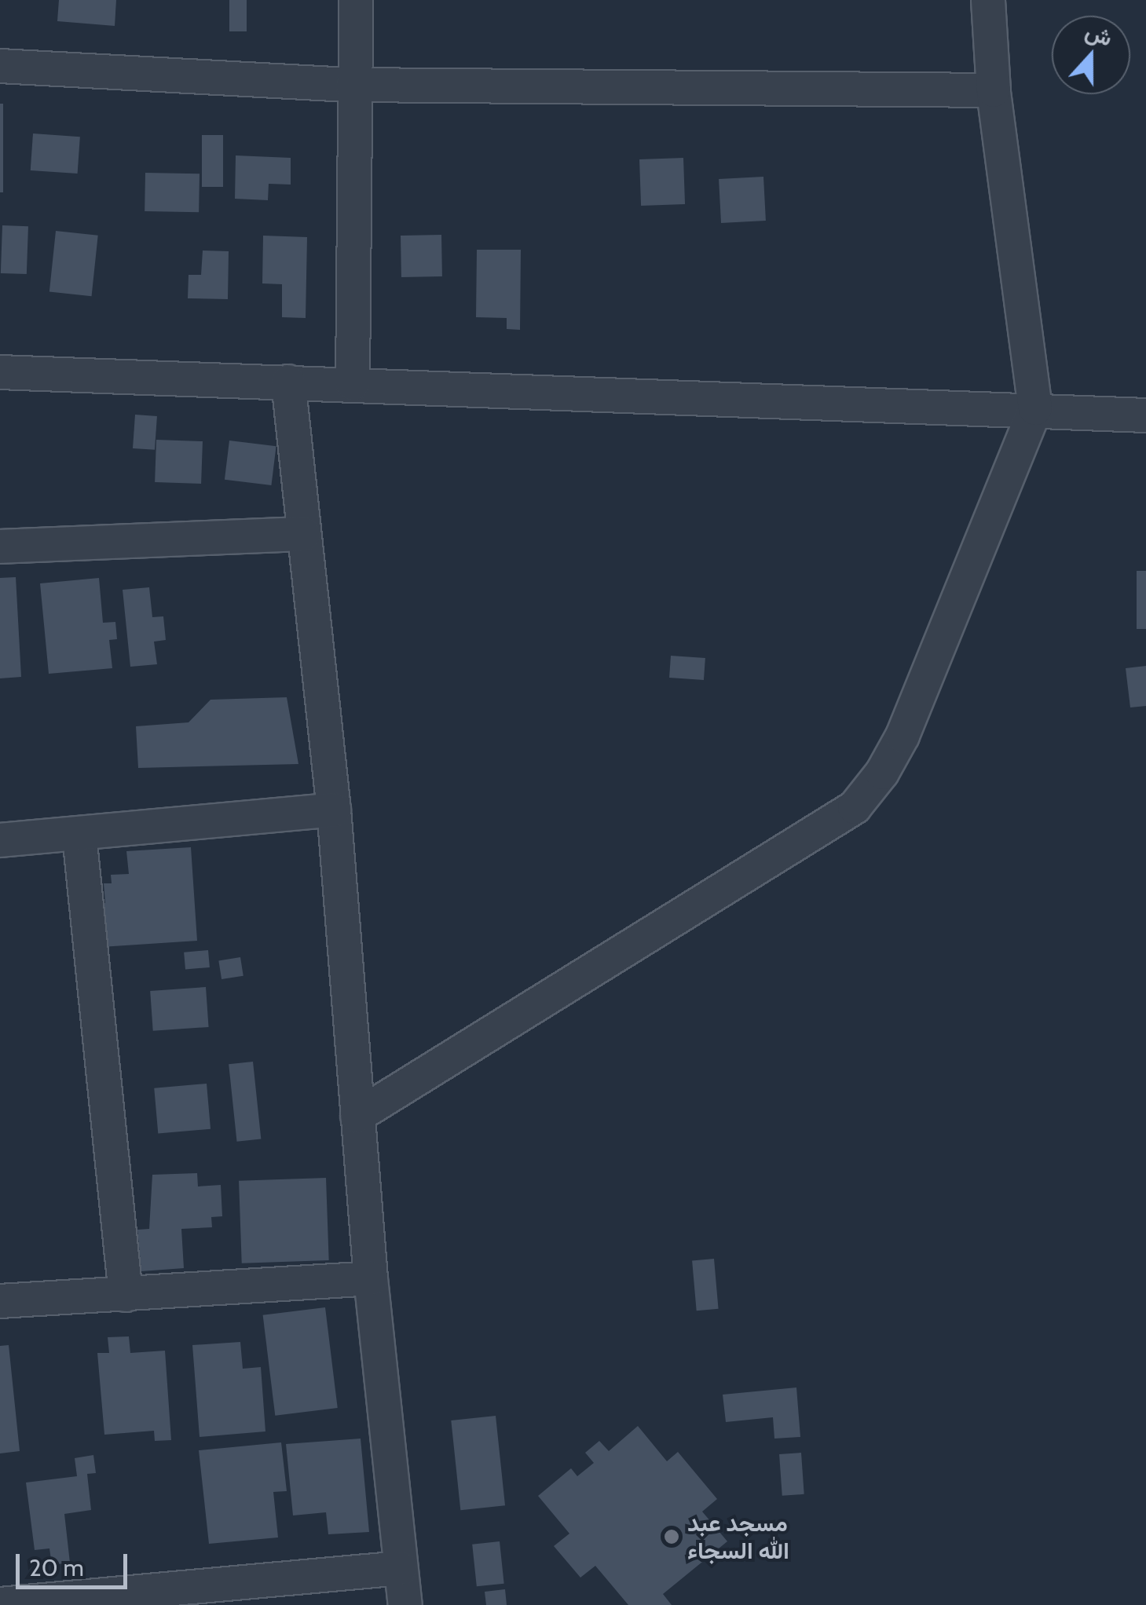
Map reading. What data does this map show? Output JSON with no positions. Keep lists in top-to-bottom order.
{
  "places": ["مسجد عبد الله السجاء"],
  "scale_bar": "20 m",
  "north": "top"
}
